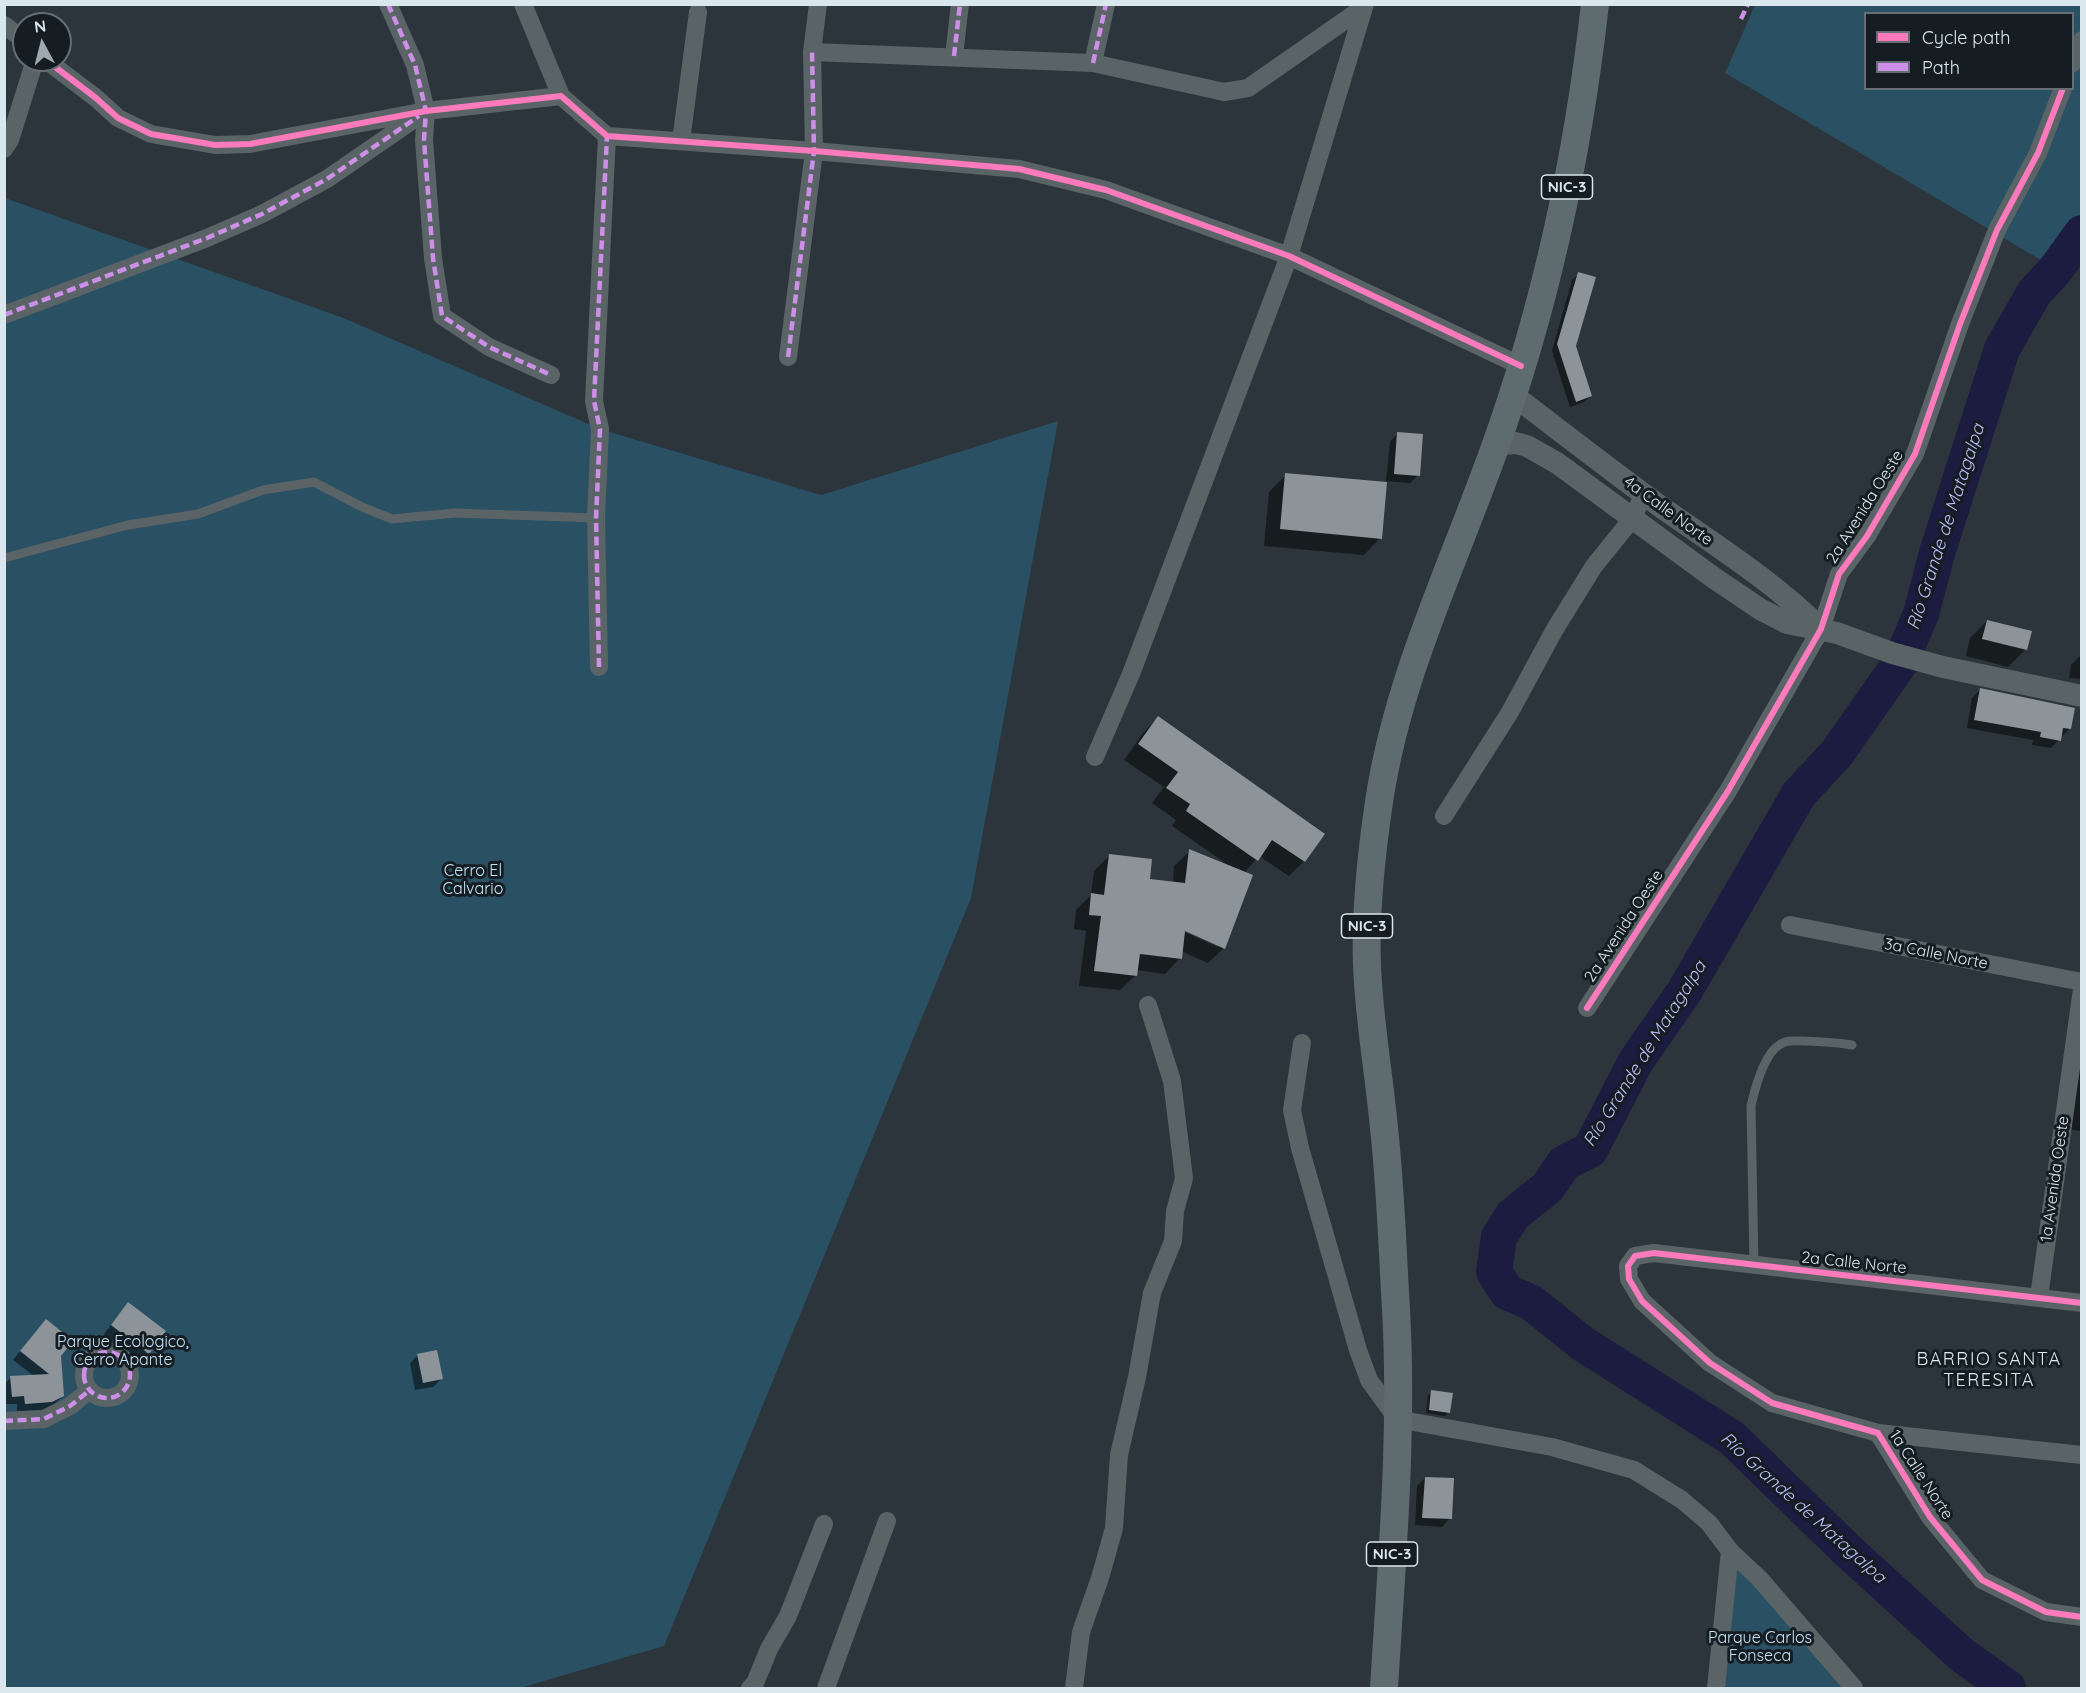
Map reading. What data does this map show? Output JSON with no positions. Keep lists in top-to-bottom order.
{
  "streets": {
    "main road": ["NIC-3"],
    "street": [
      "2a Avenida Oeste",
      "4a Calle Norte",
      "3a Calle Norte",
      "1a Avenida Oeste",
      "2a Calle Norte",
      "1a Calle Norte"
    ]
  },
  "crossings": [
    ["NIC-3", "4a Calle Norte"],
    ["2a Avenida Oeste", "4a Calle Norte"],
    ["1a Avenida Oeste", "2a Calle Norte"],
    ["2a Calle Norte", "1a Calle Norte"]
  ],
  "districts": ["BARRIO SANTA TERESITA"],
  "water": ["Río Grande de Matagalpa"],
  "parks": ["Cerro El Calvario", "Parque Ecologico, Cerro Apante", "Parque Carlos Fonseca"],
  "legend": ["Cycle path", "Path"],
  "north": "top"
}
